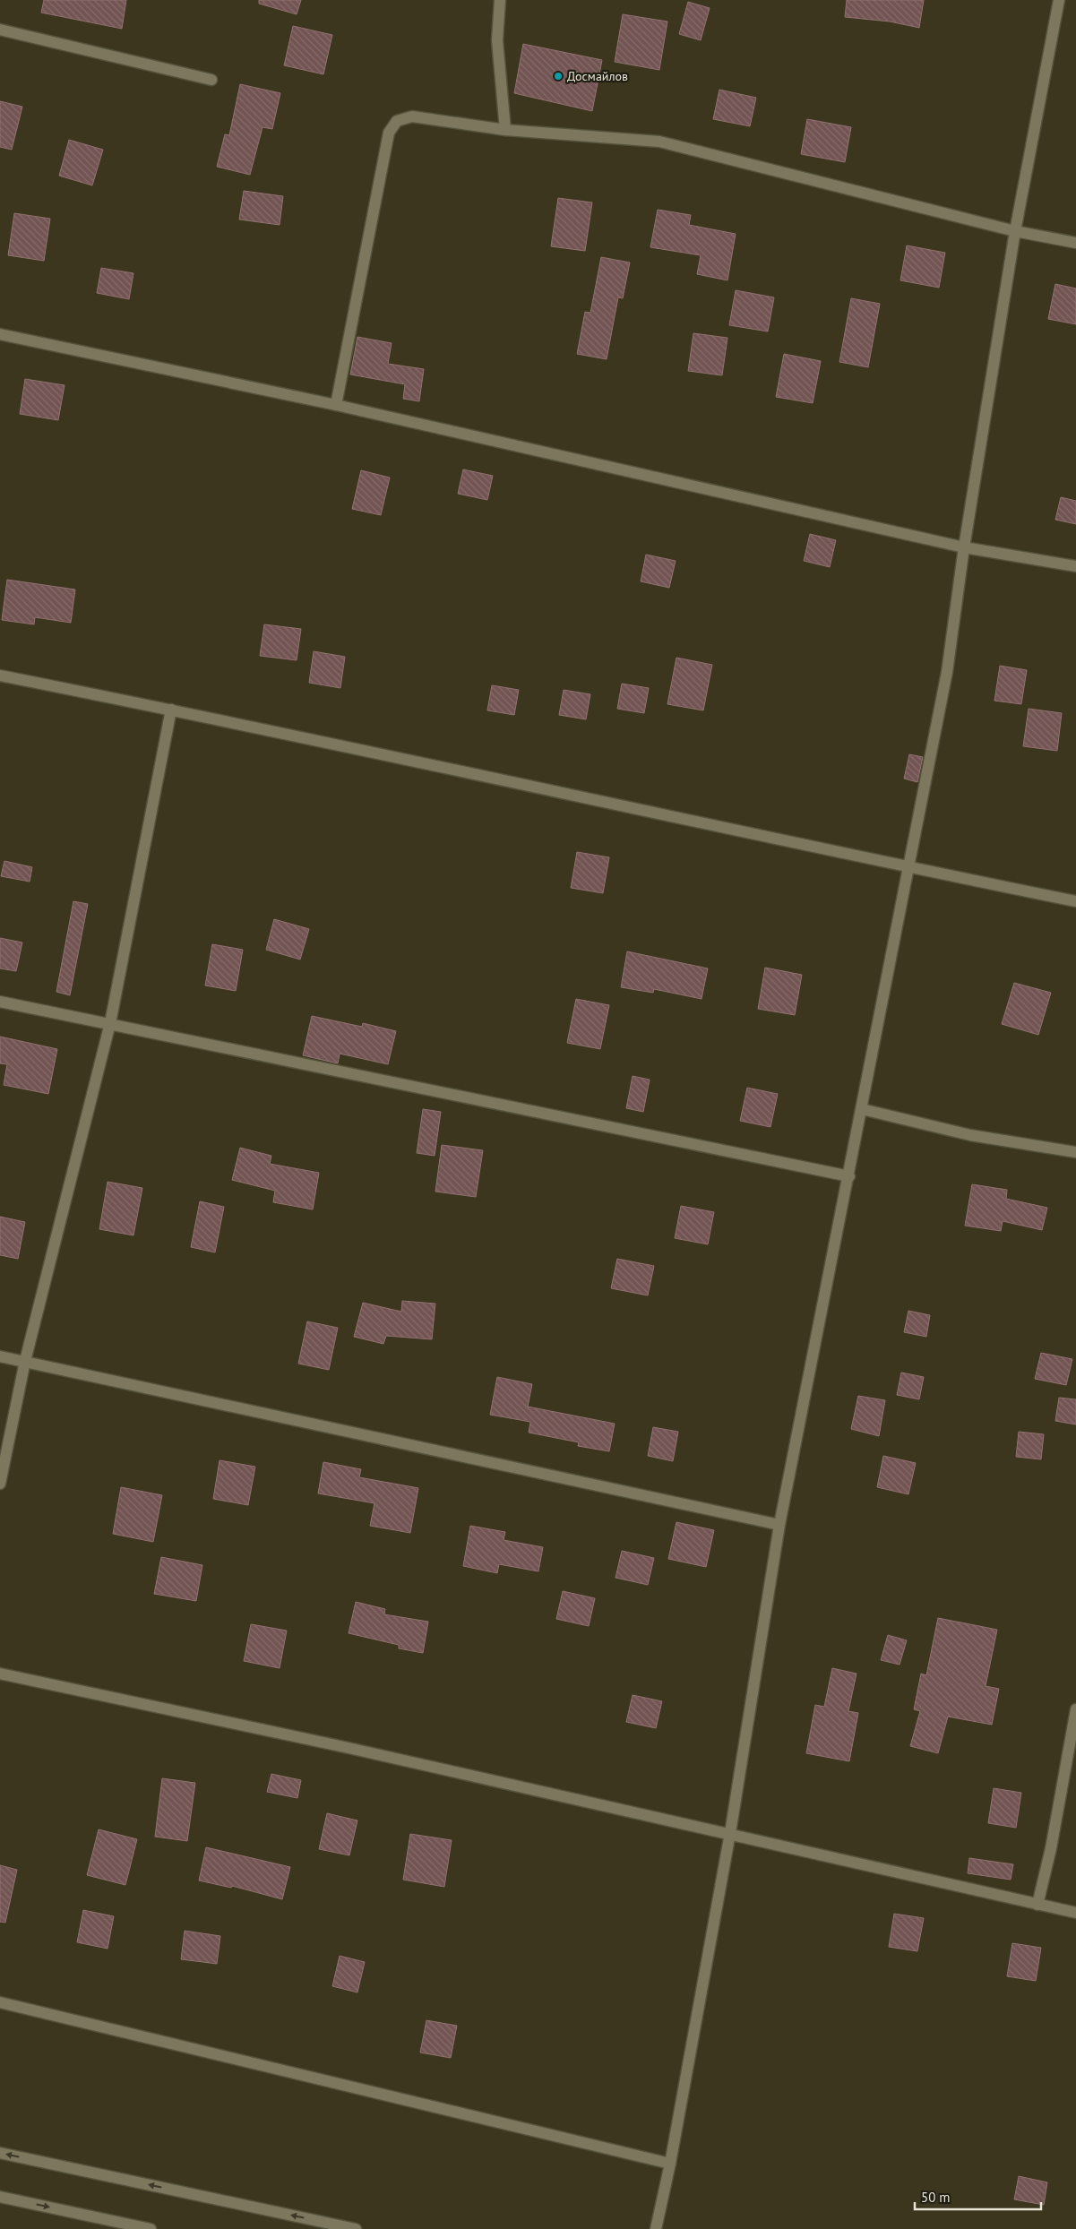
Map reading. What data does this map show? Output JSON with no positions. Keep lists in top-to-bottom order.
{
  "places": ["Досмайлов"],
  "scale_bar": "50 m"
}
